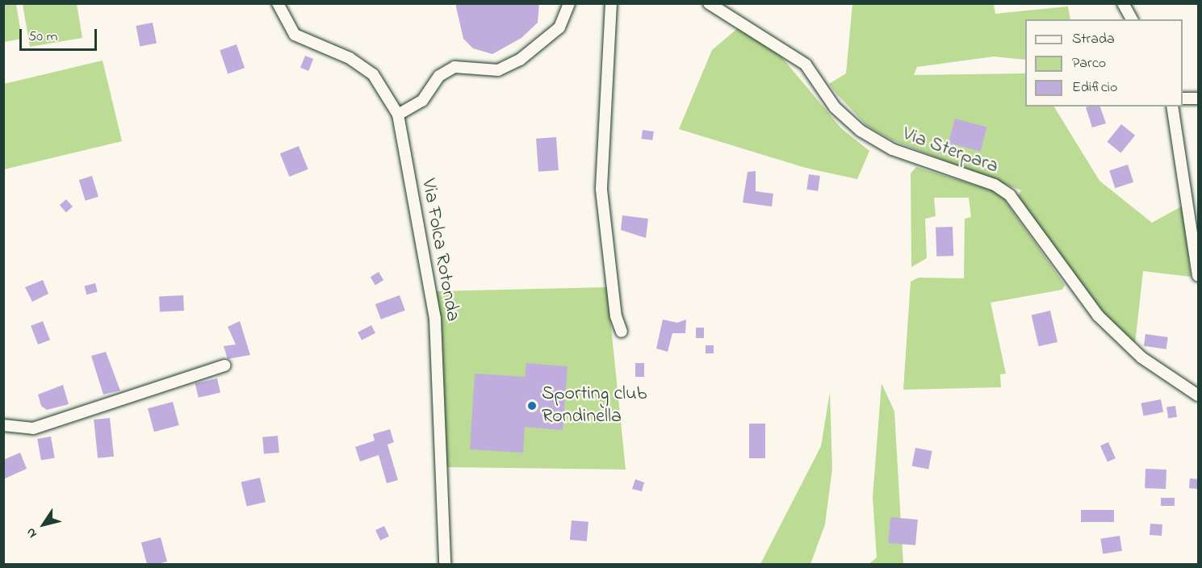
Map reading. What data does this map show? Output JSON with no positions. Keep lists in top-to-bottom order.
{
  "streets": {
    "street": ["Via Sterpara", "Via Folca Rotonda"]
  },
  "places": ["Sporting club Rondinella"],
  "legend": ["Strada", "Parco", "Edificio"],
  "scale_bar": "50 m",
  "north": "bottom left"
}
